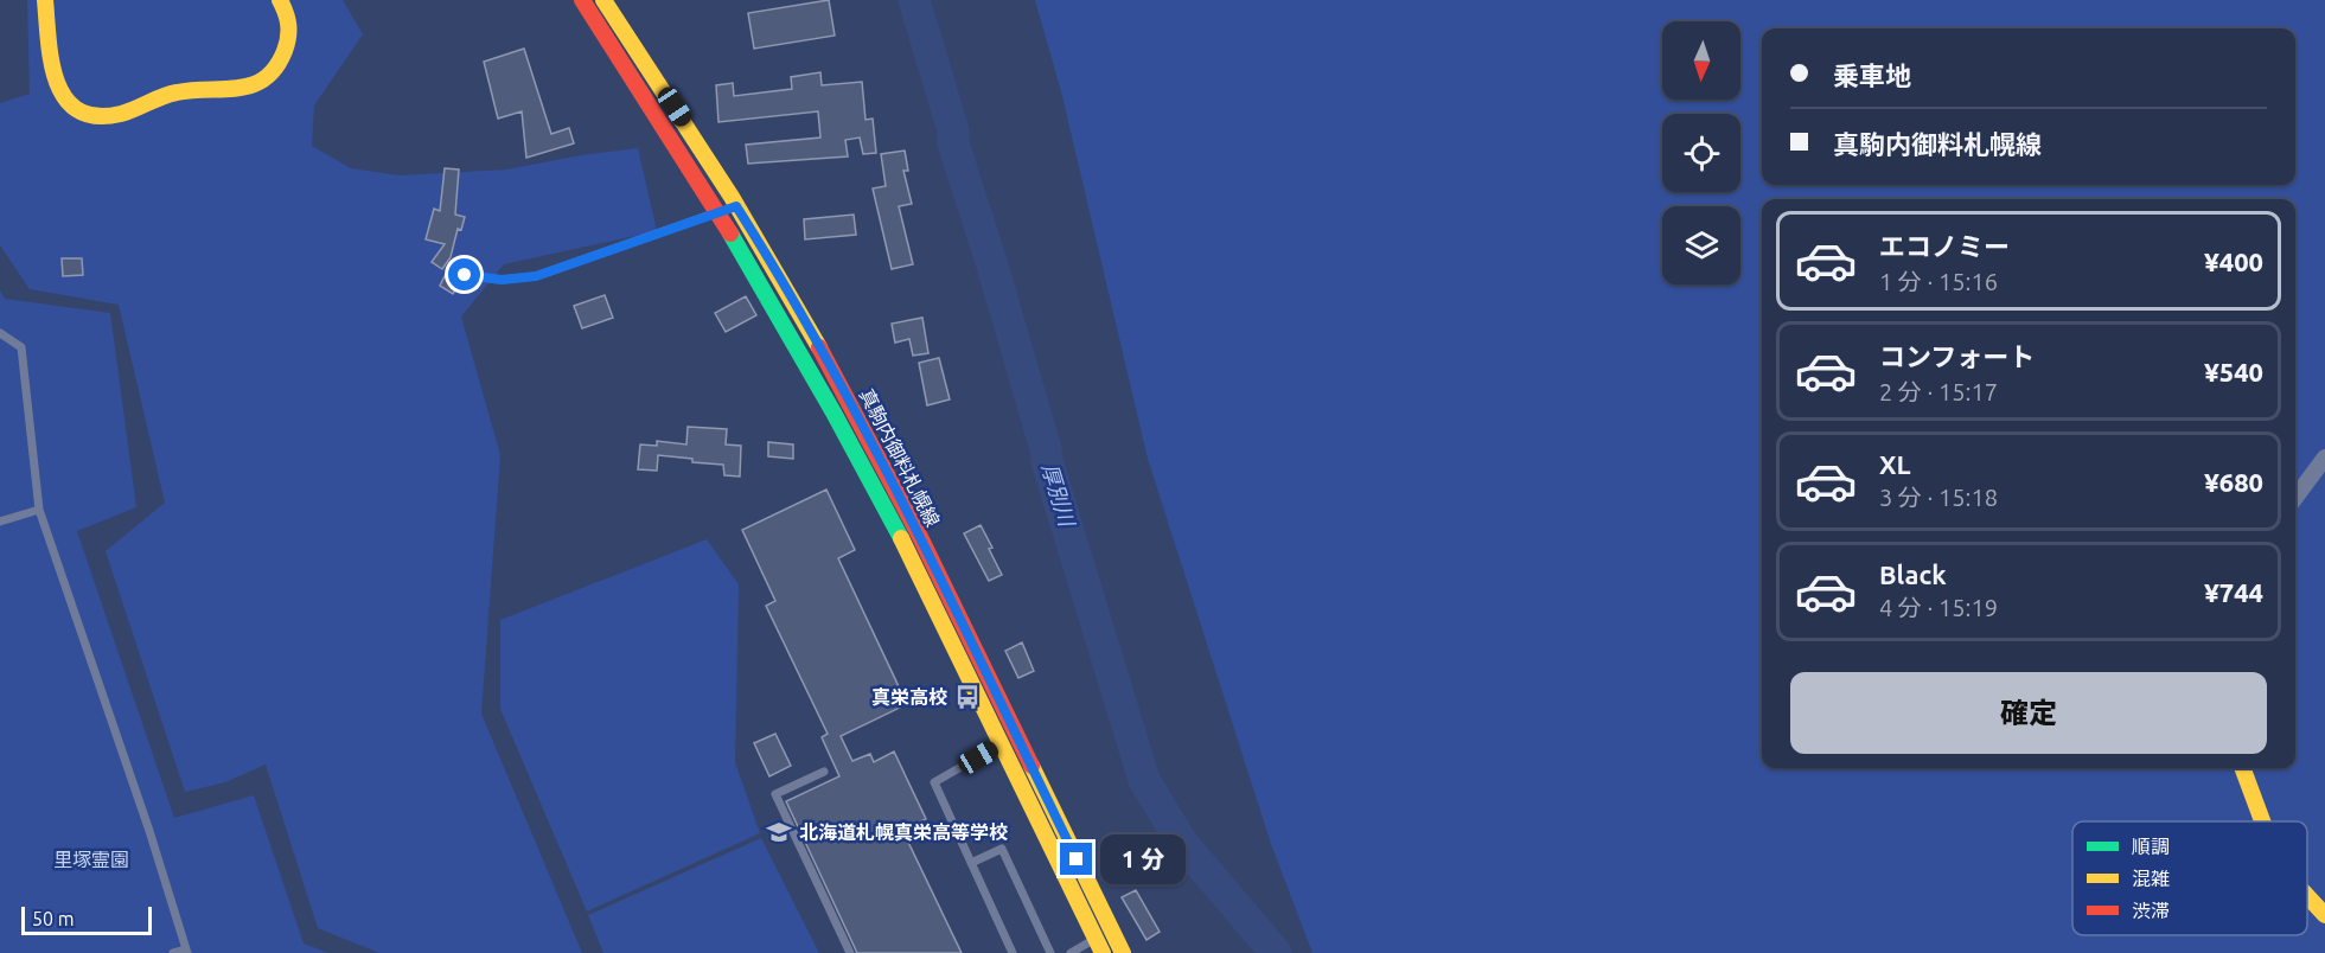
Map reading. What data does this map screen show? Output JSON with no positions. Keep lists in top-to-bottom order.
{
  "streets": {
    "main road": ["真駒内御料札幌線"]
  },
  "water": ["厚別川"],
  "parks": ["里塚霊園"],
  "places": {
    "bus stop": ["真栄高校"],
    "school or university": ["北海道札幌真栄高等学校"]
  },
  "legend": ["順調", "混雑", "渋滞"],
  "scale_bar": "50 m",
  "north": "bottom",
  "page": {
    "banner": ["乗車地", "真駒内御料札幌線"],
    "list": [
      {
        "name": "エコノミー",
        "note": "1 分 · 15:16",
        "value": "¥400"
      },
      {
        "name": "コンフォート",
        "note": "2 分 · 15:17",
        "value": "¥540"
      },
      {
        "name": "XL",
        "note": "3 分 · 15:18",
        "value": "¥680"
      },
      {
        "name": "Black",
        "note": "4 分 · 15:19",
        "value": "¥744"
      }
    ],
    "buttons": "確定",
    "bubble": "1 分",
    "scale": "50 m"
  }
}
